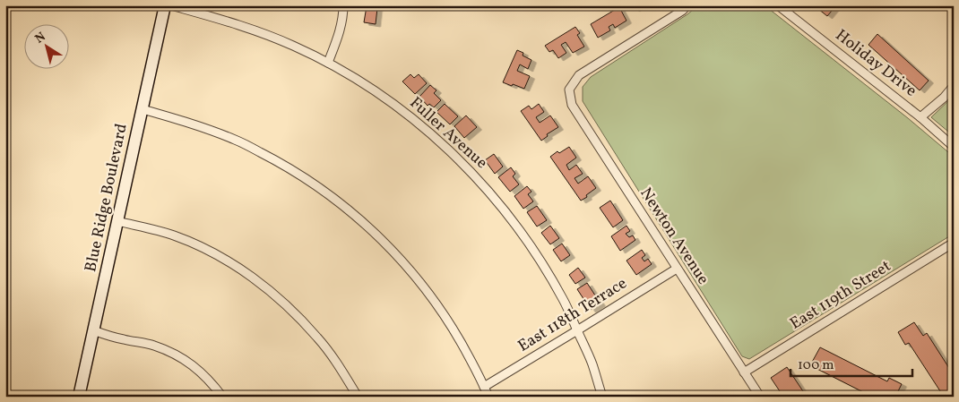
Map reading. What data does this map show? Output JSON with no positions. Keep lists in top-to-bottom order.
{
  "streets": {
    "main road": ["Blue Ridge Boulevard"],
    "street": [
      "Holiday Drive",
      "Fuller Avenue",
      "Newton Avenue",
      "East 119th Street",
      "East 118th Terrace"
    ]
  },
  "crossings": [
    ["Fuller Avenue", "East 118th Terrace"],
    ["Newton Avenue", "East 119th Street"],
    ["Newton Avenue", "East 118th Terrace"]
  ],
  "scale_bar": "100 m",
  "north": "top left"
}
